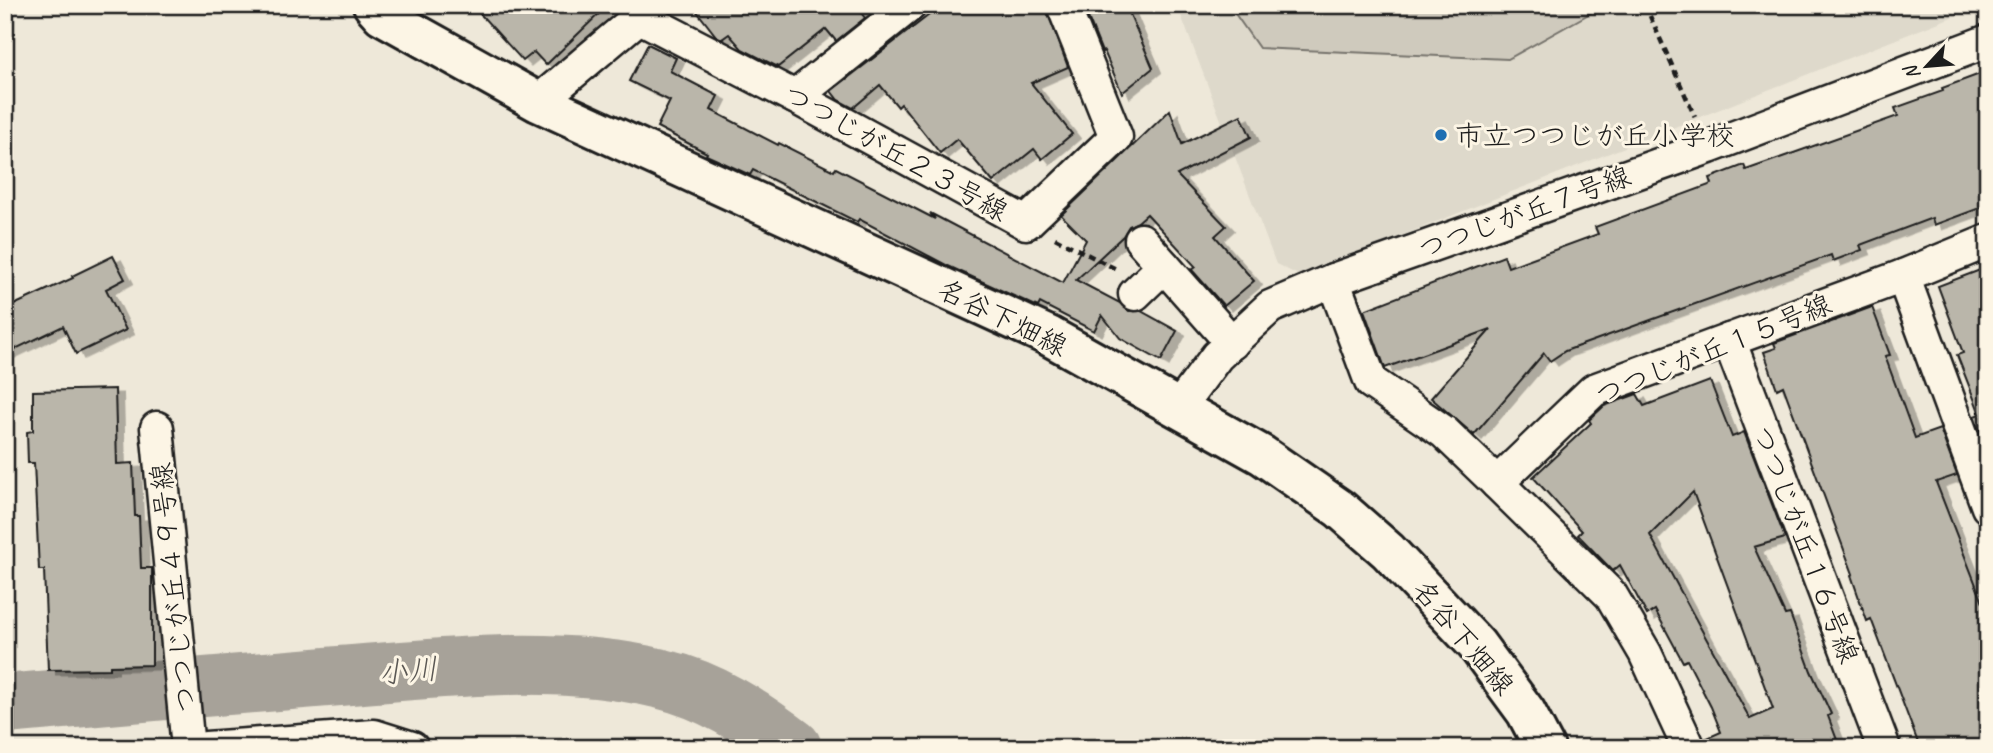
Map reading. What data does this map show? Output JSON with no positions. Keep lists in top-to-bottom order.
{
  "streets": {
    "street": [
      "つつじが丘２３号線",
      "つつじが丘７号線",
      "名谷下畑線",
      "つつじが丘１５号線",
      "つつじが丘１６号線",
      "つつじが丘４９号線"
    ]
  },
  "crossings": [
    ["つつじが丘７号線", "名谷下畑線"],
    ["つつじが丘１５号線", "つつじが丘１６号線"]
  ],
  "water": ["小川"],
  "places": ["市立つつじが丘小学校"],
  "north": "bottom left"
}
